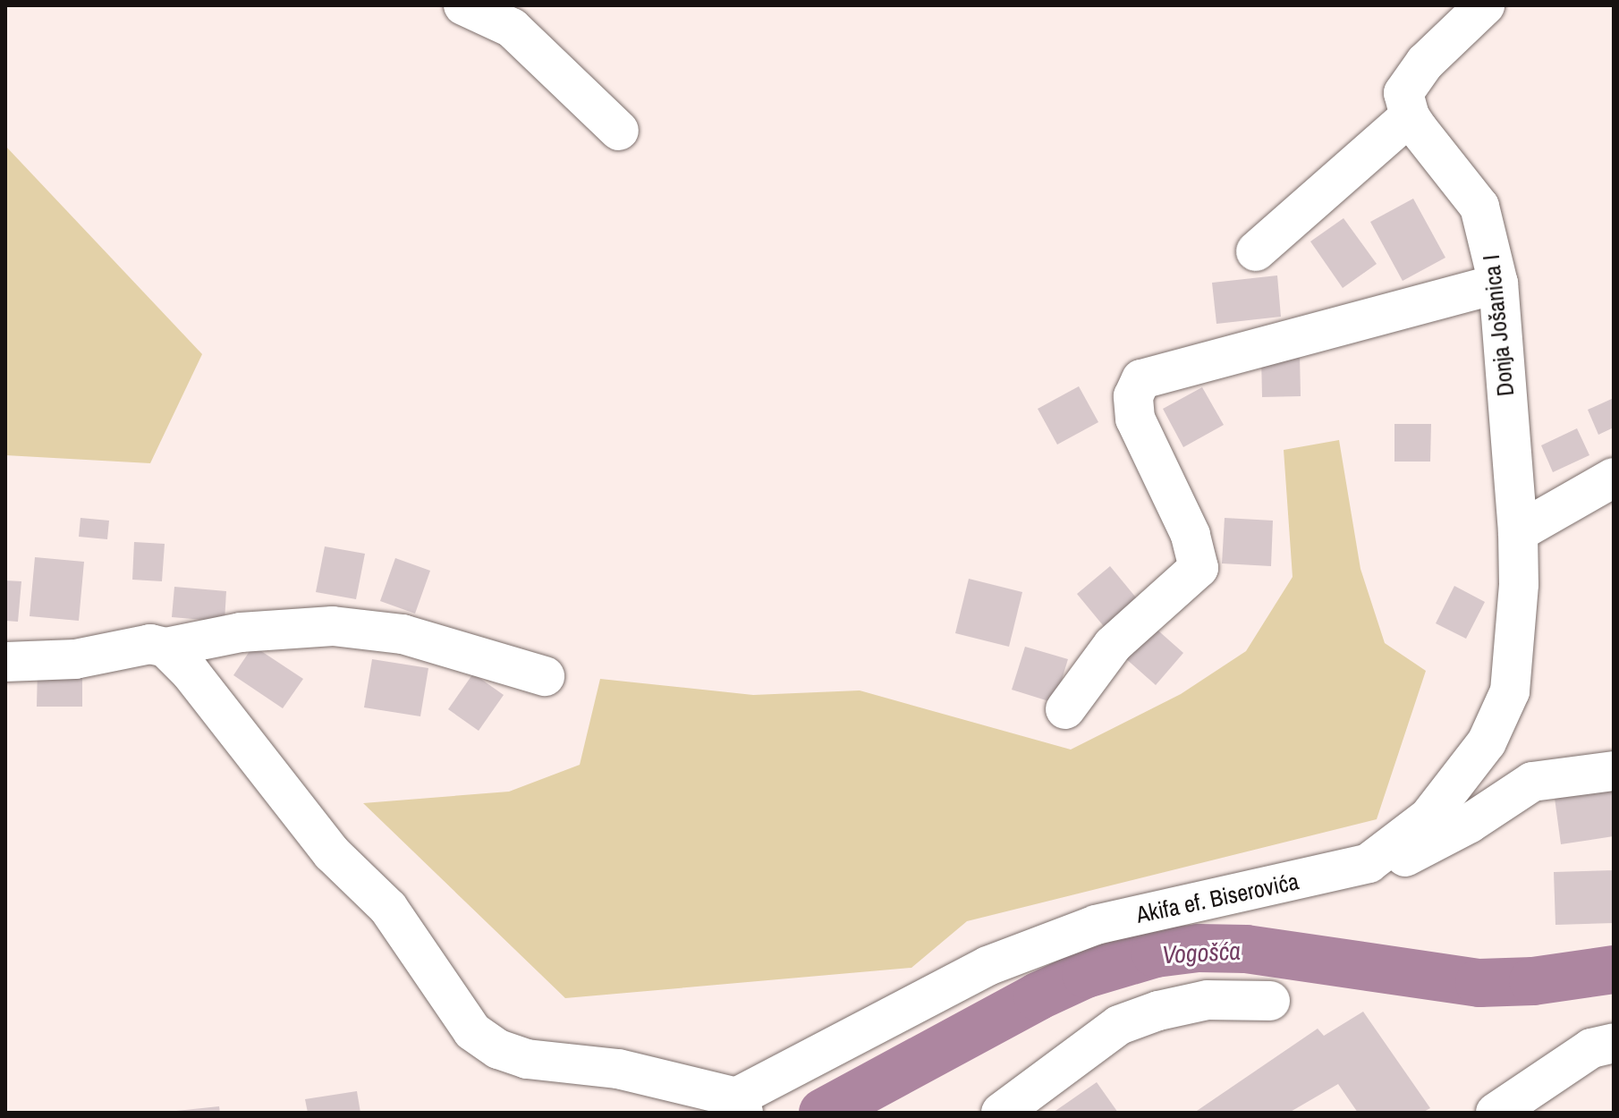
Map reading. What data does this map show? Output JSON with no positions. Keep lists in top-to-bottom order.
{
  "streets": {
    "street": ["Donja Jošanica I", "Akifa ef. Biserovića"]
  },
  "crossings": [
    ["Donja Jošanica I", "Akifa ef. Biserovića"]
  ],
  "water": ["Vogošća"]
}
